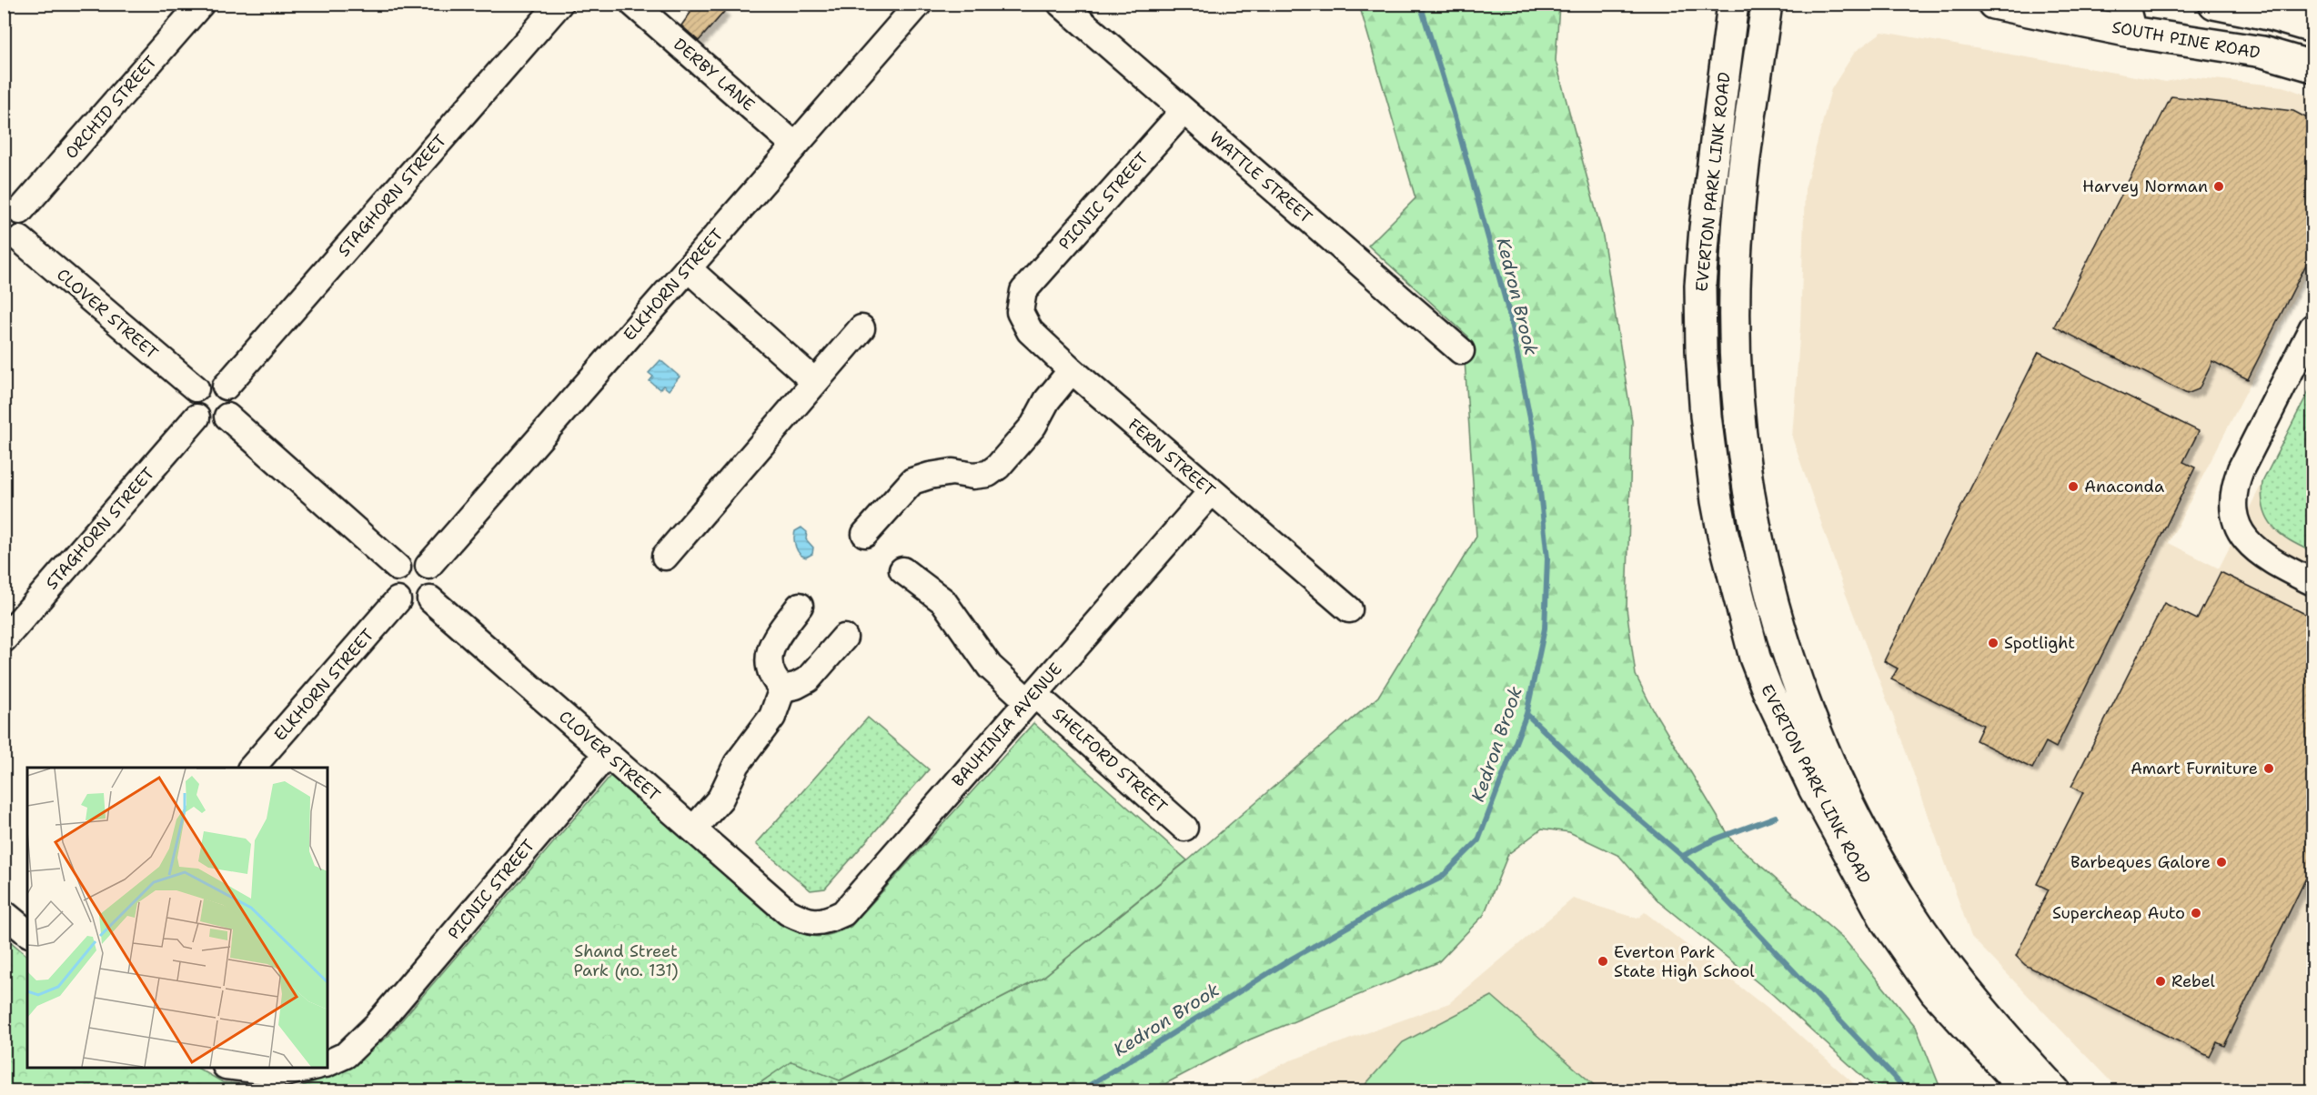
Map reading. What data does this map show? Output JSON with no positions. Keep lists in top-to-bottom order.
{
  "streets": {
    "main road": ["SOUTH PINE ROAD", "EVERTON PARK LINK ROAD"],
    "street": [
      "DERBY LANE",
      "ORCHID STREET",
      "WATTLE STREET",
      "STAGHORN STREET",
      "PICNIC STREET",
      "ELKHORN STREET",
      "CLOVER STREET",
      "FERN STREET",
      "BAUHINIA AVENUE",
      "SHELFORD STREET"
    ]
  },
  "crossings": [
    ["DERBY LANE", "ELKHORN STREET"],
    ["WATTLE STREET", "PICNIC STREET"],
    ["STAGHORN STREET", "CLOVER STREET"],
    ["PICNIC STREET", "CLOVER STREET"],
    ["PICNIC STREET", "FERN STREET"],
    ["ELKHORN STREET", "CLOVER STREET"],
    ["CLOVER STREET", "BAUHINIA AVENUE"],
    ["FERN STREET", "BAUHINIA AVENUE"],
    ["BAUHINIA AVENUE", "SHELFORD STREET"]
  ],
  "water": ["Kedron Brook"],
  "parks": ["Shand Street Park (no. 131)"],
  "places": [
    "Harvey Norman",
    "Anaconda",
    "Spotlight",
    "Amart Furniture",
    "Barbeques Galore",
    "Supercheap Auto",
    "Everton Park State High School",
    "Rebel"
  ]
}
